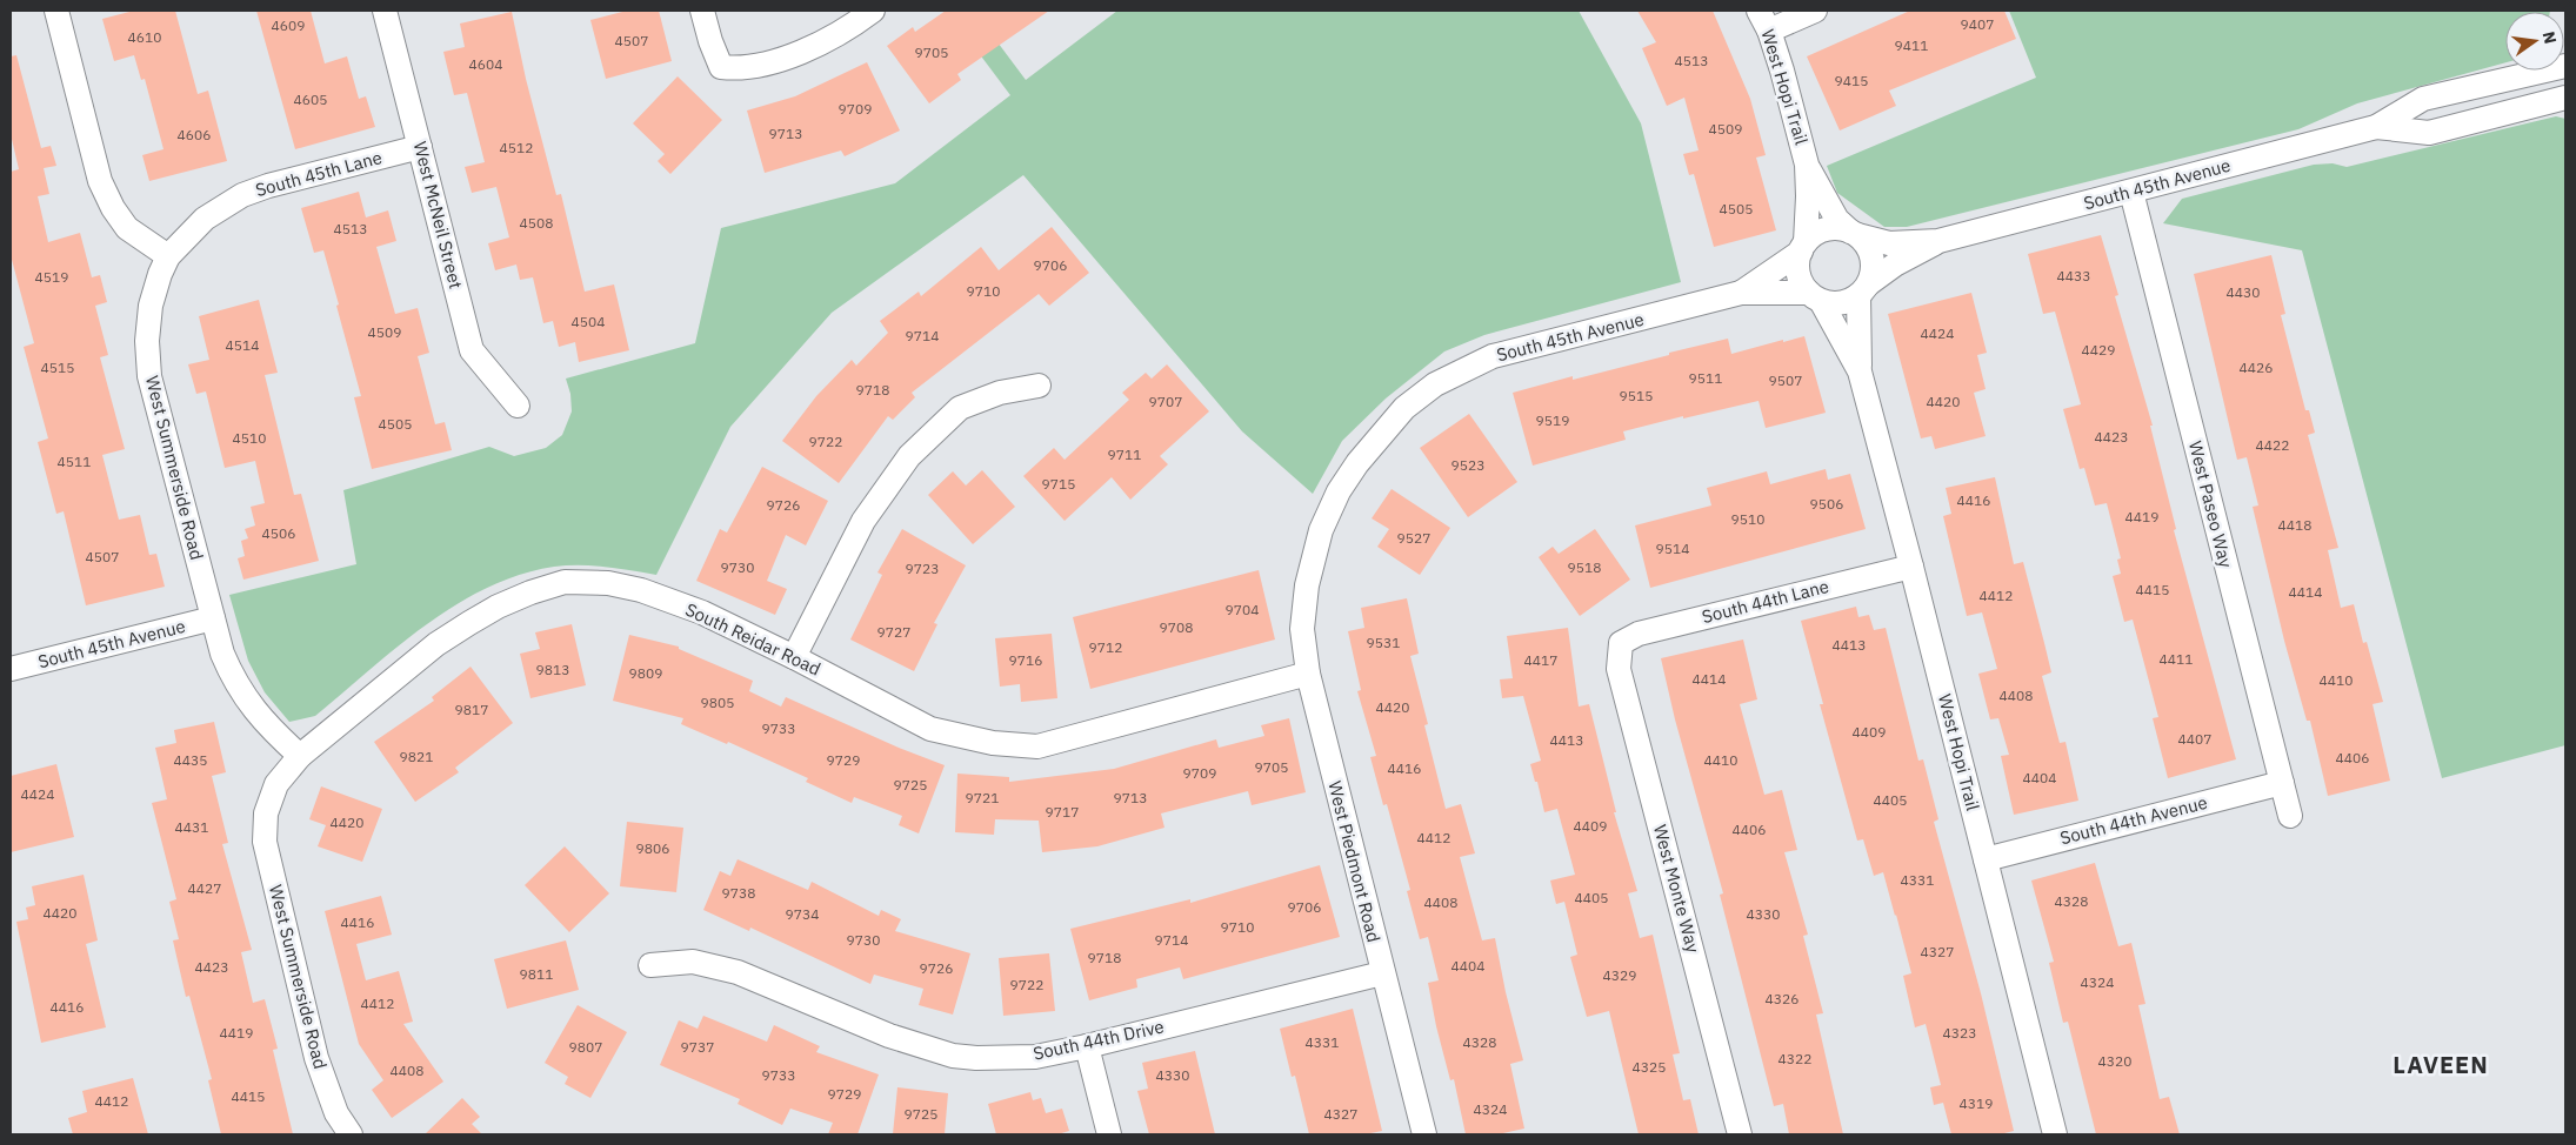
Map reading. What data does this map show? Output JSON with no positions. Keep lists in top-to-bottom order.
{
  "streets": {
    "street": [
      "West Hopi Trail",
      "South 45th Lane",
      "South 45th Avenue",
      "West McNeil Street",
      "West Summerside Road",
      "West Paseo Way",
      "South 44th Lane",
      "South Reidar Road",
      "South 44th Avenue",
      "West Piedmont Road",
      "West Monte Way",
      "South 44th Drive"
    ]
  },
  "crossings": [
    ["West Hopi Trail", "South 45th Avenue"],
    ["West Hopi Trail", "South 44th Lane"],
    ["West Hopi Trail", "South 44th Avenue"],
    ["South 45th Lane", "West McNeil Street"],
    ["South 45th Lane", "West Summerside Road"],
    ["South 45th Avenue", "West Summerside Road"],
    ["South 45th Avenue", "West Paseo Way"],
    ["South 45th Avenue", "West Piedmont Road"],
    ["West Summerside Road", "South Reidar Road"],
    ["West Paseo Way", "South 44th Avenue"],
    ["South 44th Lane", "West Monte Way"],
    ["South Reidar Road", "West Piedmont Road"],
    ["West Piedmont Road", "South 44th Drive"]
  ],
  "districts": ["LAVEEN"],
  "house_numbers": [
    "9407",
    "4609",
    "4610",
    "4507",
    "9411",
    "9705",
    "4513",
    "4604",
    "9415",
    "4605",
    "9709",
    "4509",
    "9713",
    "4606",
    "4512",
    "4505",
    "4508",
    "4513",
    "9706",
    "4433",
    "4519",
    "9710",
    "4430",
    "4504",
    "4509",
    "4424",
    "9714",
    "4514",
    "4429",
    "4515",
    "4426",
    "9511",
    "9507",
    "9718",
    "9515",
    "9707",
    "4420",
    "9519",
    "4505",
    "4423",
    "4510",
    "9722",
    "4422",
    "9711",
    "4511",
    "9523",
    "9715",
    "4416",
    "9506",
    "9726",
    "4419",
    "9510",
    "4418",
    "4506",
    "9527",
    "9514",
    "4507",
    "9730",
    "9518",
    "9723",
    "4415",
    "4414",
    "4412",
    "9704",
    "9708",
    "9727",
    "9531",
    "4413",
    "9712",
    "4411",
    "9716",
    "4417",
    "9813",
    "9809",
    "4414",
    "4410",
    "4408",
    "9805",
    "4420",
    "9817",
    "9733",
    "4409",
    "4407",
    "4413",
    "9821",
    "4406",
    "4435",
    "9729",
    "4410",
    "9705",
    "4416",
    "9709",
    "4404",
    "9725",
    "4424",
    "9721",
    "9713",
    "4405",
    "9717",
    "4420",
    "4409",
    "4431",
    "4406",
    "4412",
    "9806",
    "4331",
    "4427",
    "9738",
    "4405",
    "4328",
    "4408",
    "9706",
    "4420",
    "9734",
    "4330",
    "4416",
    "9710",
    "9730",
    "9714",
    "4327",
    "9718",
    "4404",
    "4423",
    "9726",
    "9811",
    "4329",
    "4324",
    "9722",
    "4326",
    "4412",
    "4416",
    "4419",
    "4323",
    "4331",
    "4328",
    "9807",
    "9737",
    "4322",
    "4320",
    "4325",
    "4408",
    "9733",
    "4330",
    "9729",
    "4415",
    "4412",
    "4319",
    "4324",
    "9725",
    "4327"
  ],
  "north": "right"
}
